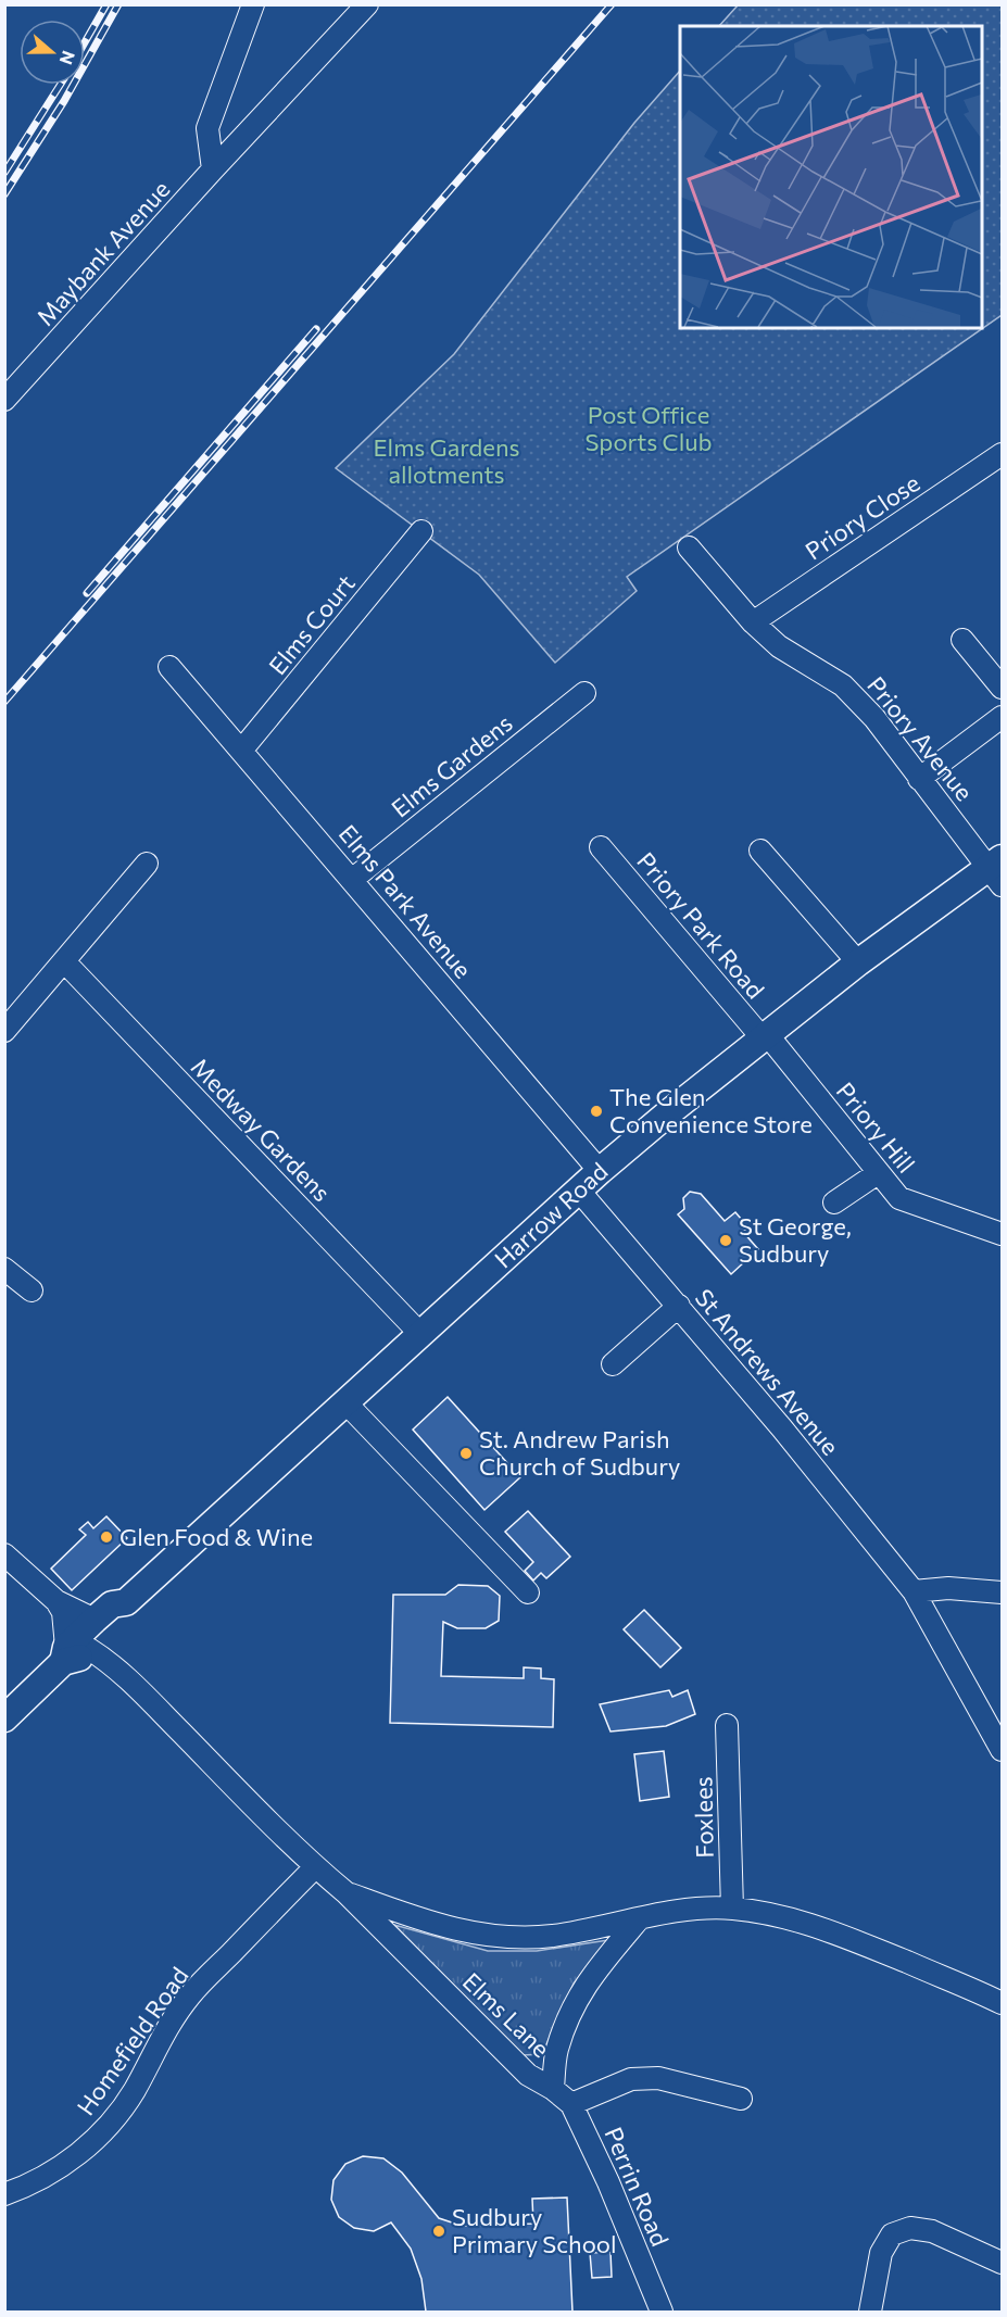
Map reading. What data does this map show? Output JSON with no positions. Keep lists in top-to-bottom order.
{
  "streets": {
    "main road": ["Harrow Road"],
    "street": [
      "Maybank Avenue",
      "Priory Close",
      "Elms Court",
      "Priory Avenue",
      "Elms Gardens",
      "Elms Park Avenue",
      "Priory Park Road",
      "Priory Hill",
      "Medway Gardens",
      "St Andrews Avenue",
      "Foxlees",
      "Elms Lane",
      "Homefield Road",
      "Perrin Road"
    ]
  },
  "crossings": [
    ["Priory Close", "Priory Avenue"],
    ["Elms Court", "Elms Park Avenue"],
    ["Priory Avenue", "Harrow Road"],
    ["Elms Gardens", "Elms Park Avenue"],
    ["Elms Park Avenue", "Harrow Road"],
    ["Priory Park Road", "Priory Hill"],
    ["Priory Park Road", "Harrow Road"],
    ["Priory Hill", "Harrow Road"],
    ["Medway Gardens", "Harrow Road"],
    ["Harrow Road", "St Andrews Avenue"],
    ["Harrow Road", "Elms Lane"],
    ["Foxlees", "Elms Lane"],
    ["Elms Lane", "Homefield Road"],
    ["Elms Lane", "Perrin Road"]
  ],
  "parks": ["Post Office Sports Club", "Elms Gardens allotments"],
  "places": [
    "The Glen Convenience Store",
    "St George, Sudbury",
    "St. Andrew Parish Church of Sudbury",
    "Glen Food & Wine",
    "Sudbury Primary School"
  ],
  "north": "right"
}
